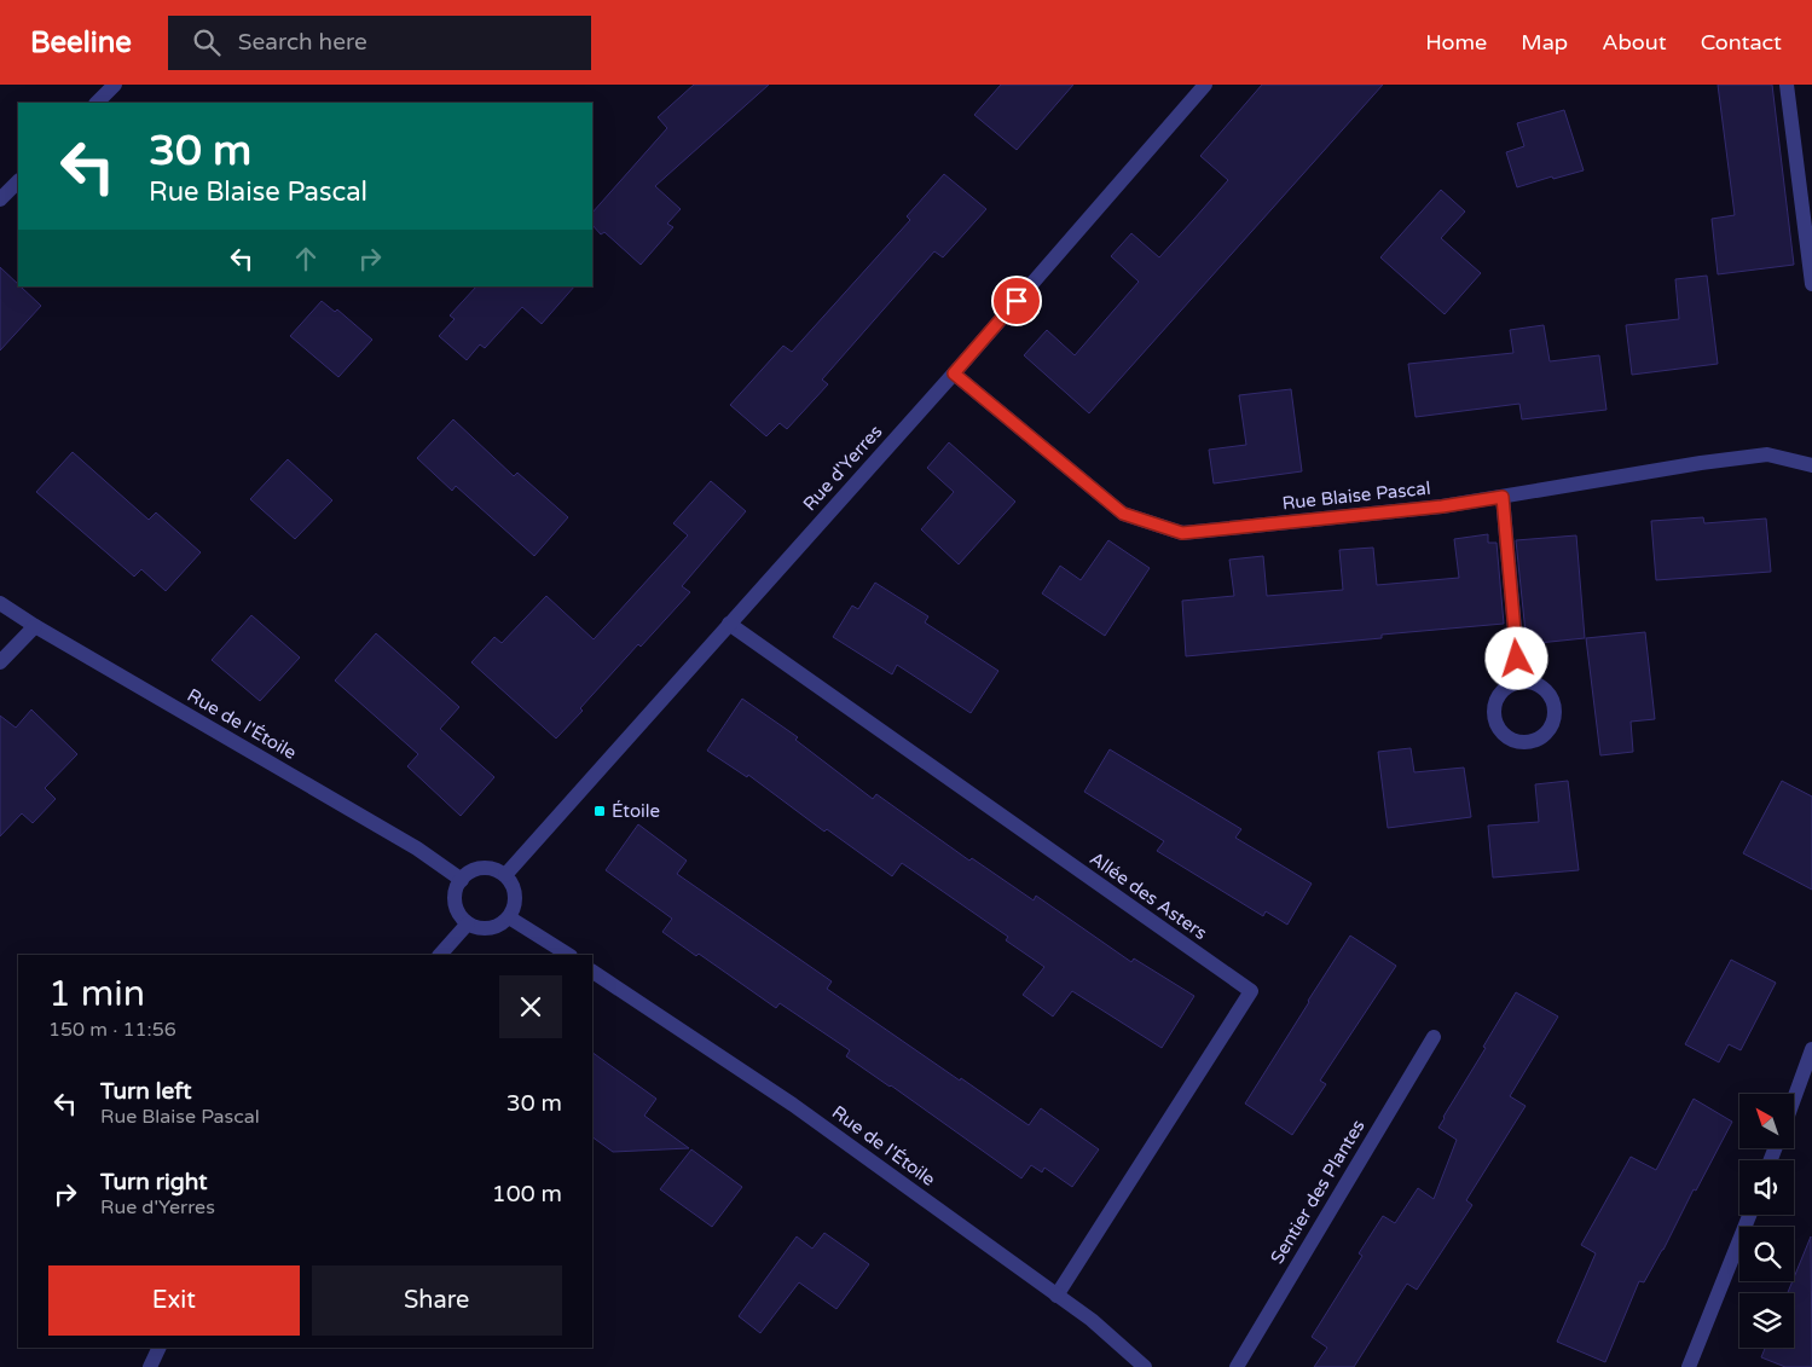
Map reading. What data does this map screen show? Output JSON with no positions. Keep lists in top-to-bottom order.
{
  "streets": {
    "street": [
      "Rue d'Yerres",
      "Rue Blaise Pascal",
      "Rue de l'Étoile",
      "Allée des Asters",
      "Sentier des Plantes"
    ]
  },
  "crossings": [
    ["Rue d'Yerres", "Rue Blaise Pascal"],
    ["Rue d'Yerres", "Rue de l'Étoile"],
    ["Rue d'Yerres", "Allée des Asters"],
    ["Rue de l'Étoile", "Allée des Asters"]
  ],
  "places": {
    "transit": ["Étoile"]
  },
  "north": "top left",
  "page": {
    "header": "Beeline",
    "search": "Search here",
    "nav": [
      "Home",
      "Map",
      "About",
      "Contact"
    ],
    "turn": ["30 m", "Rue Blaise Pascal"],
    "heading": ["1 min", "150 m · 11:56"],
    "list": [
      {
        "name": "Turn left",
        "note": "Rue Blaise Pascal",
        "value": "30 m"
      },
      {
        "name": "Turn right",
        "note": "Rue d'Yerres",
        "value": "100 m"
      }
    ],
    "buttons": ["Exit", "Share"]
  }
}
